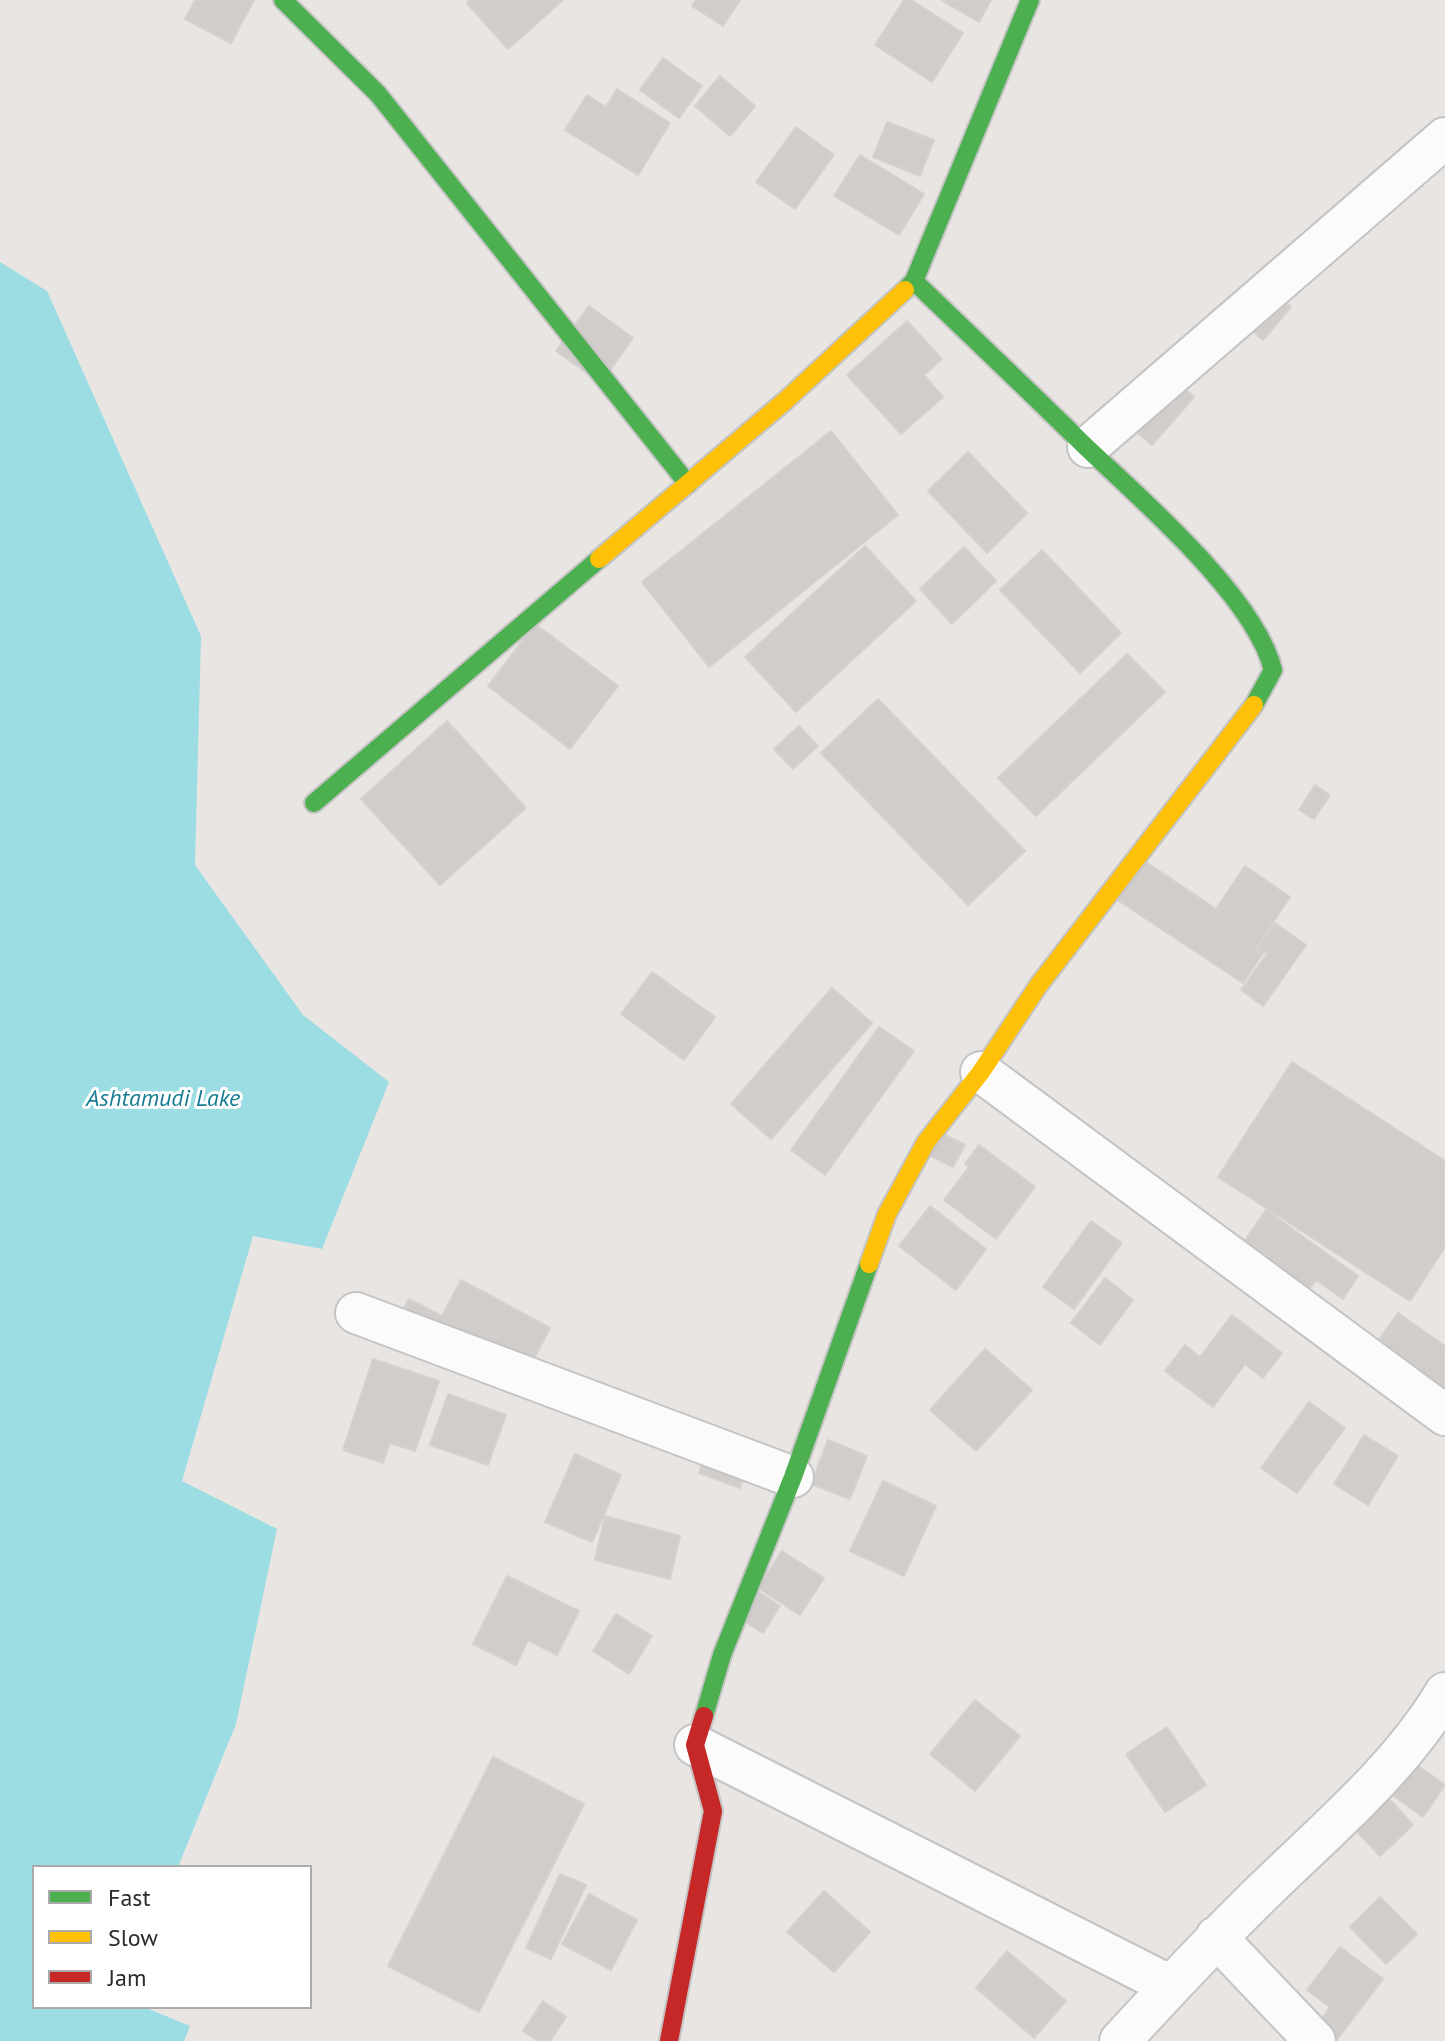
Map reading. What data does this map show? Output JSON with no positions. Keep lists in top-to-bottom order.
{
  "water": ["Ashtamudi Lake"],
  "legend": ["Fast", "Slow", "Jam"]
}
